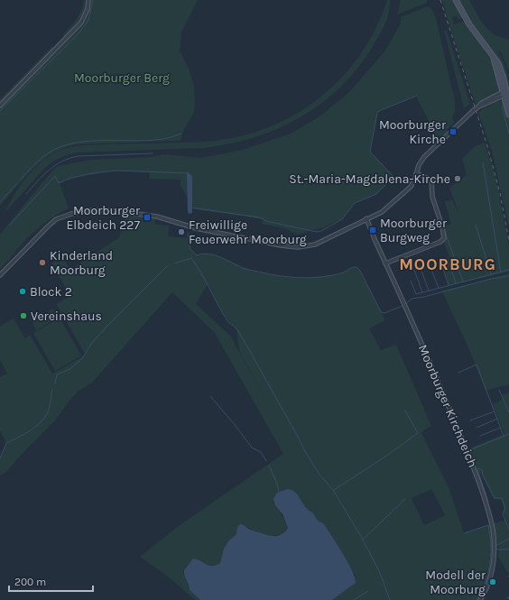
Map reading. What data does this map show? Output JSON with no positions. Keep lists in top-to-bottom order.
{
  "streets": {
    "street": ["Moorburger Kirchdeich"]
  },
  "districts": ["MOORBURG"],
  "parks": ["Moorburger Berg"],
  "places": {
    "transit": ["Moorburger Kirche", "Moorburger Elbdeich 227", "Moorburger Burgweg"],
    "other": [
      "St.-Maria-Magdalena-Kirche",
      "Freiwillige Feuerwehr Moorburg",
      "Kinderland Moorburg",
      "Block 2",
      "Vereinshaus",
      "Modell der Moorburg"
    ]
  },
  "scale_bar": "200 m"
}
